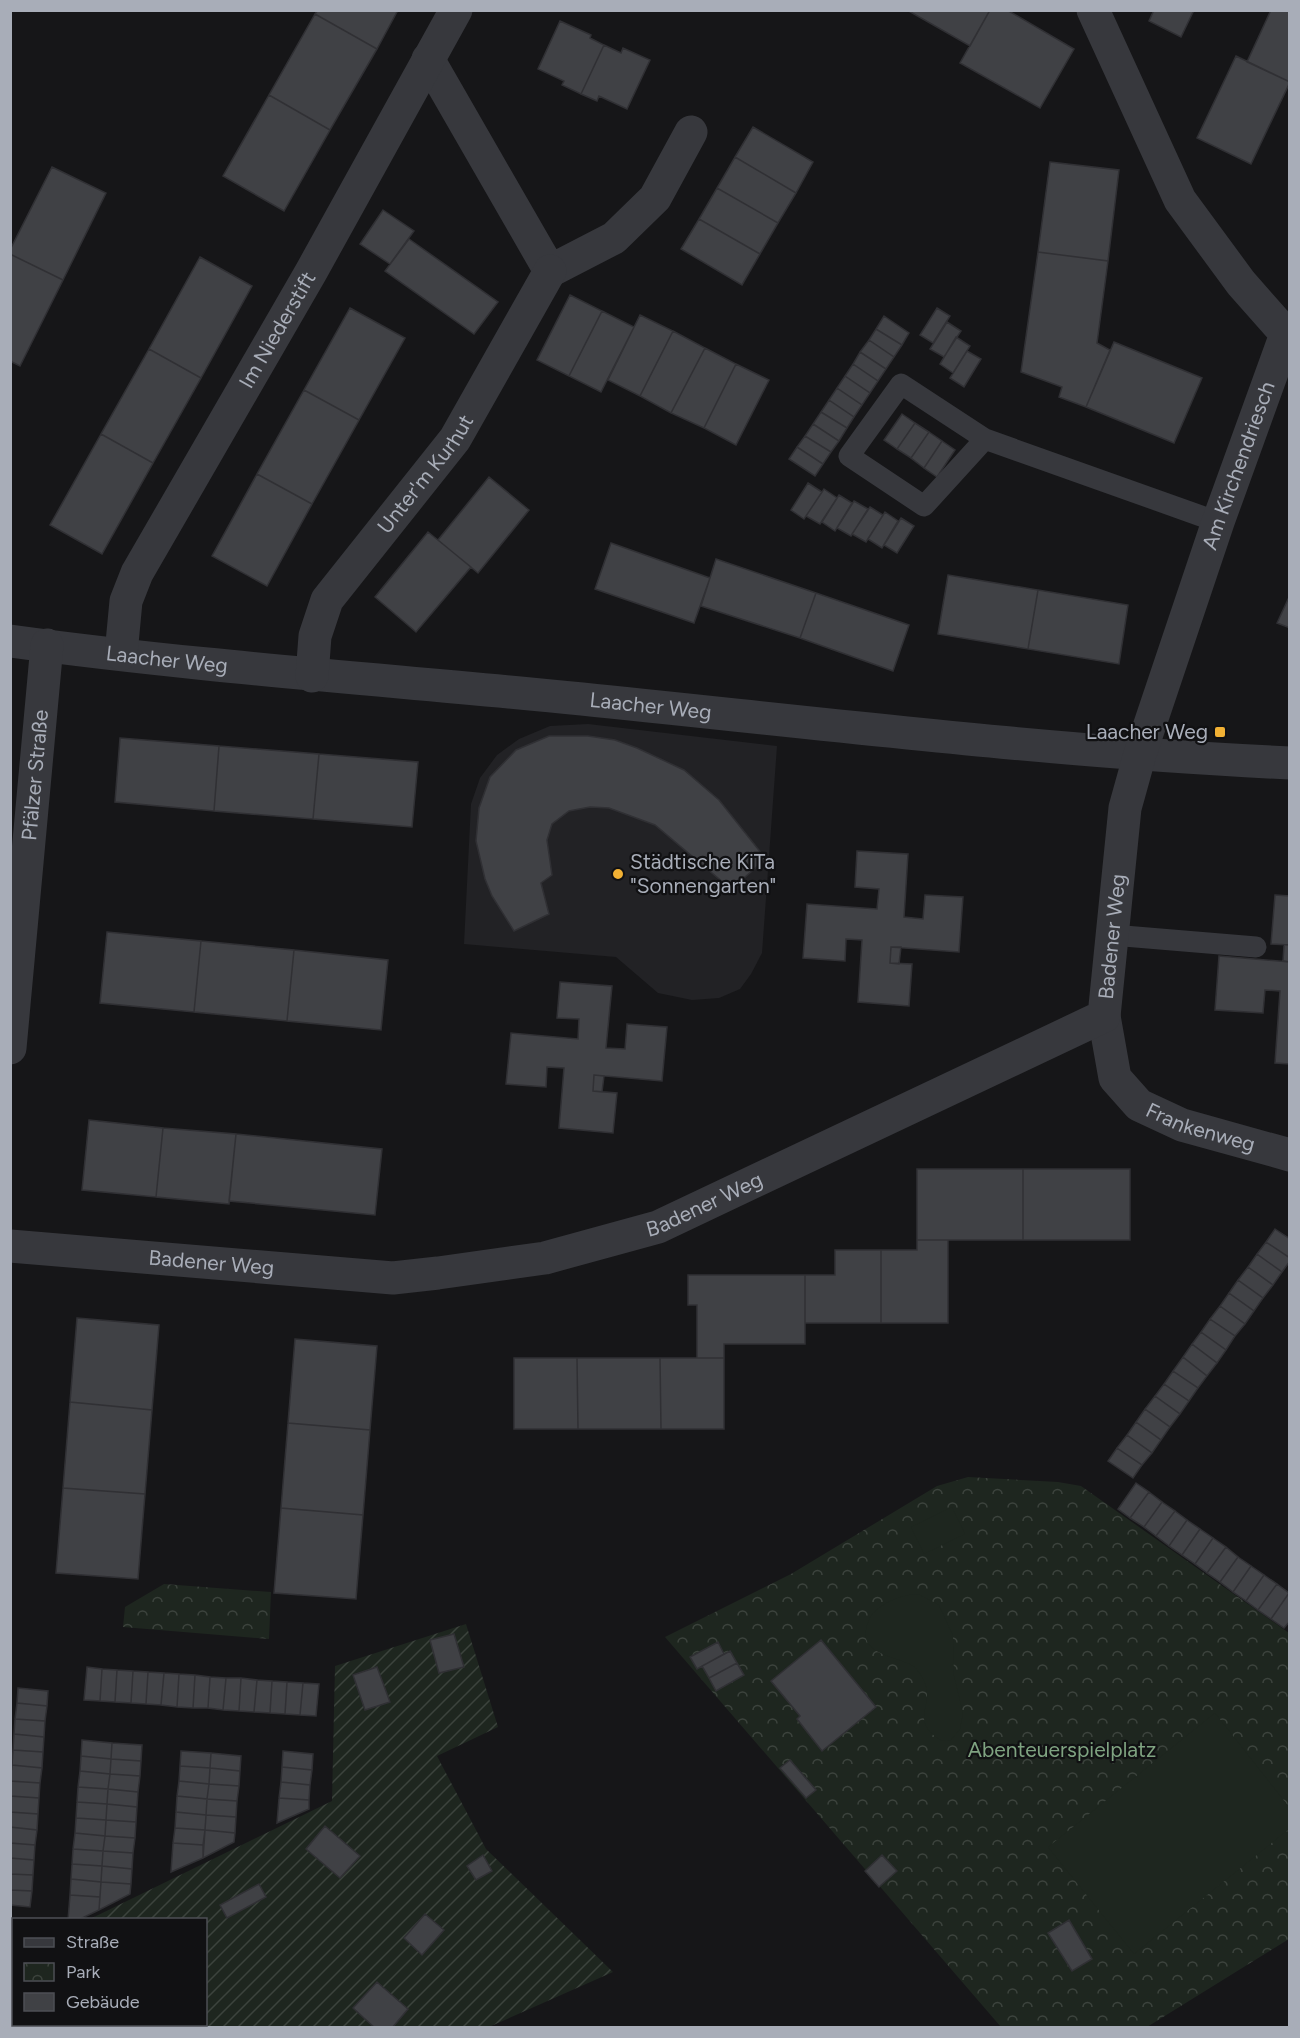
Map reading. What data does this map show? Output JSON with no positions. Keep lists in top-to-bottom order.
{
  "streets": {
    "street": [
      "Im Niederstift",
      "Am Kirchendriesch",
      "Unter'm Kurhut",
      "Laacher Weg",
      "Pfälzer Straße",
      "Badener Weg",
      "Frankenweg"
    ]
  },
  "crossings": [
    ["Im Niederstift", "Laacher Weg"],
    ["Am Kirchendriesch", "Laacher Weg"],
    ["Am Kirchendriesch", "Badener Weg"],
    ["Unter'm Kurhut", "Laacher Weg"],
    ["Laacher Weg", "Pfälzer Straße"],
    ["Laacher Weg", "Badener Weg"],
    ["Badener Weg", "Frankenweg"]
  ],
  "parks": ["Abenteuerspielplatz"],
  "places": {
    "transit": ["Laacher Weg"],
    "other": ["Städtische KiTa \"Sonnengarten\""]
  },
  "legend": ["Straße", "Park", "Gebäude"]
}
